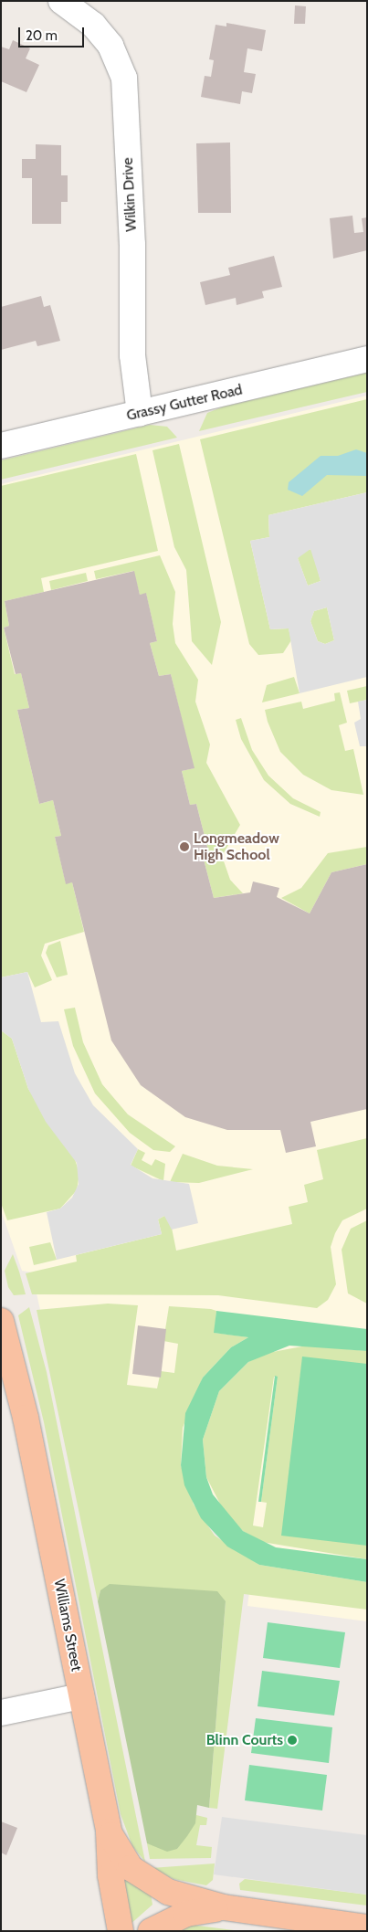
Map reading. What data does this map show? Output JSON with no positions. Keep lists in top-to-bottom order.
{
  "streets": {
    "main road": ["Williams Street"],
    "street": ["Wilkin Drive", "Grassy Gutter Road"]
  },
  "crossings": [
    ["Wilkin Drive", "Grassy Gutter Road"]
  ],
  "places": ["Longmeadow High School", "Blinn Courts"],
  "scale_bar": "20 m"
}
